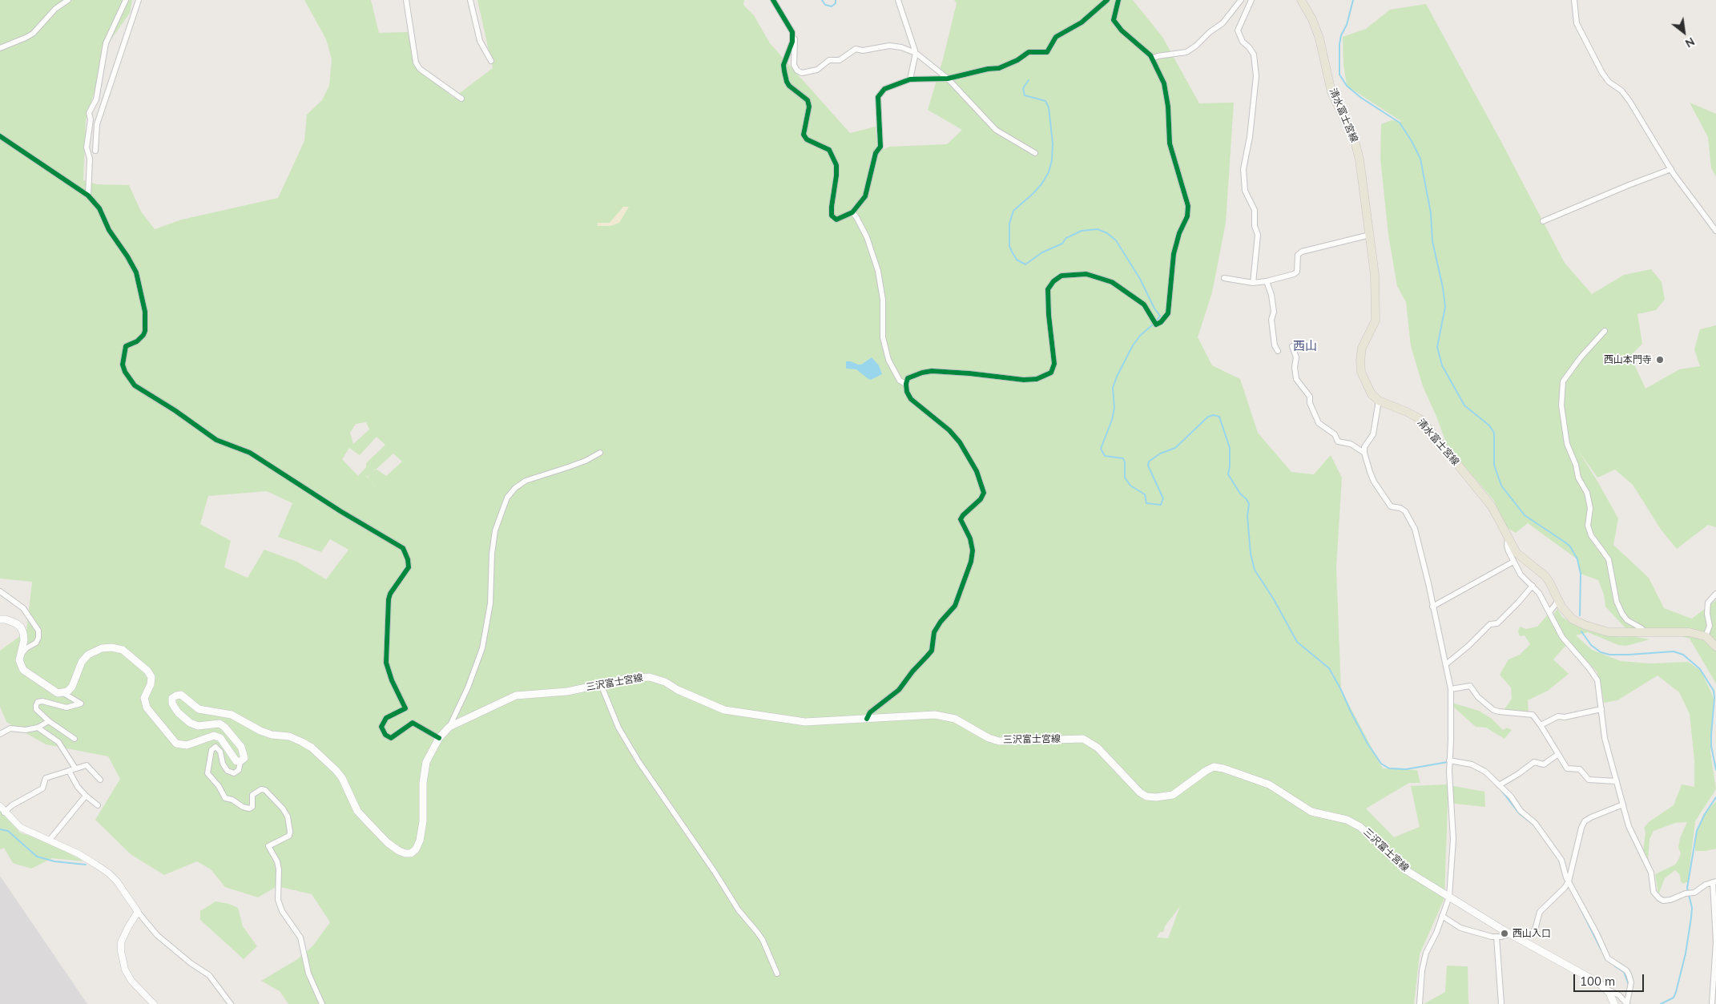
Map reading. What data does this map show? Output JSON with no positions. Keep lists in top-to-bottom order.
{
  "streets": {
    "main road": ["清水富士宮線", "三沢富士宮線"]
  },
  "districts": ["西山"],
  "places": ["西山本門寺", "西山入口"],
  "scale_bar": "100 m",
  "north": "bottom right"
}
